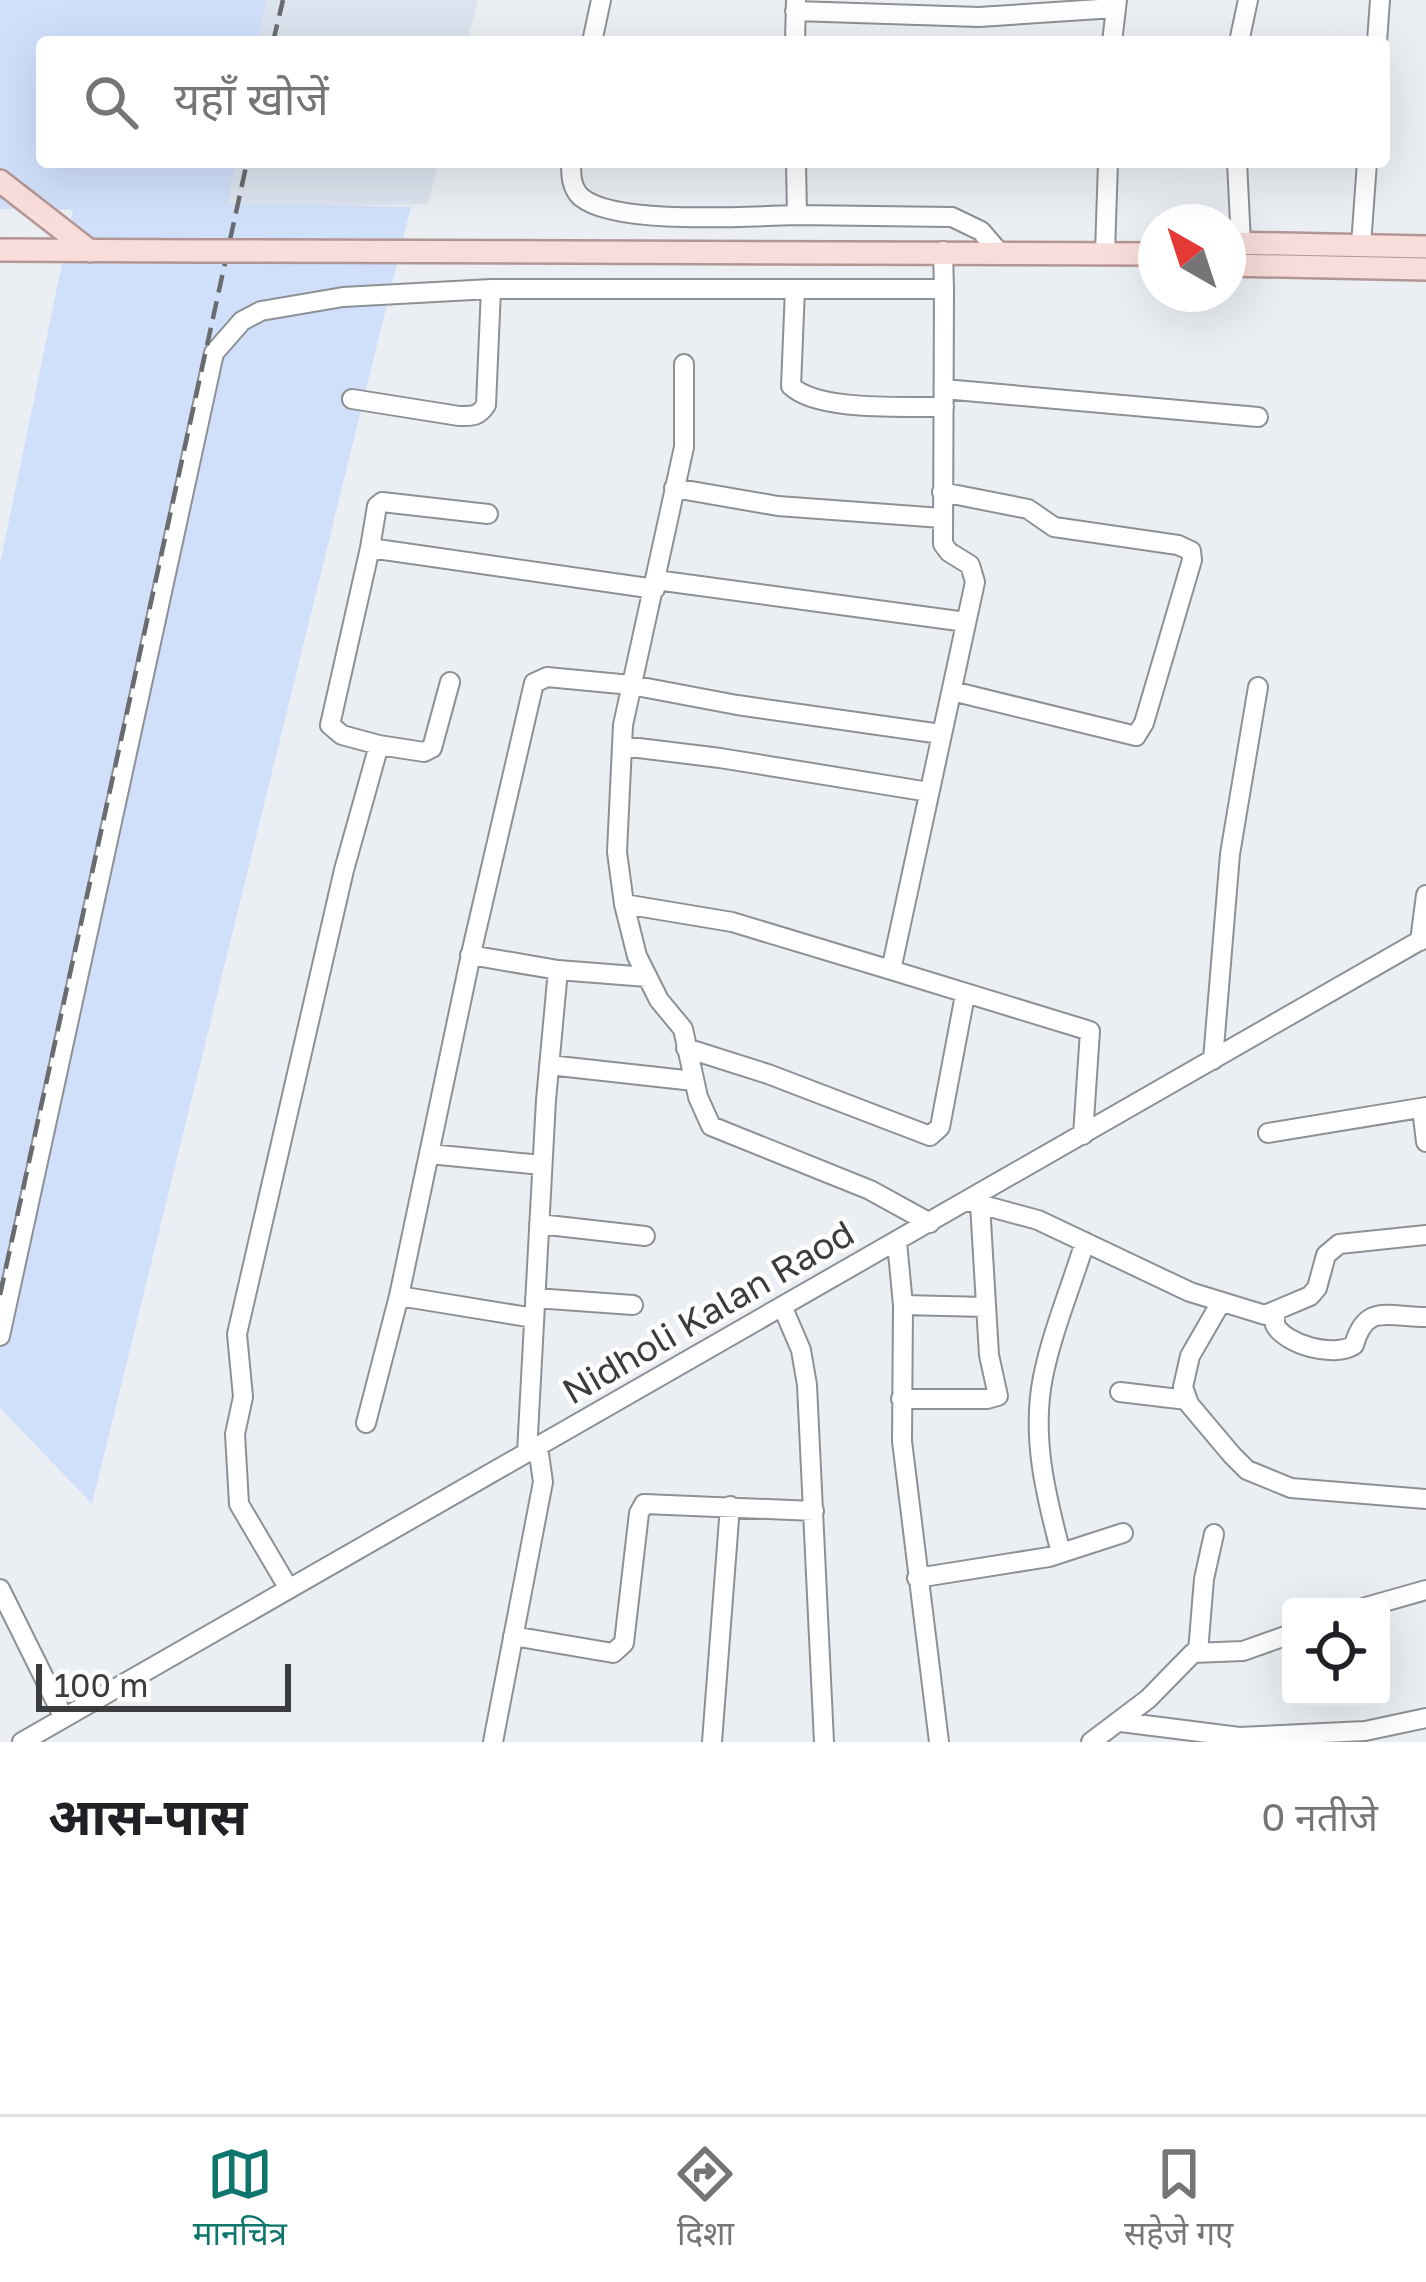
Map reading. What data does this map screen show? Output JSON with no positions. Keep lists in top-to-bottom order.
{
  "streets": {
    "street": ["Nidholi Kalan Raod"]
  },
  "scale_bar": "100 m",
  "north": "top left",
  "page": {
    "search": "यहाँ खोजें",
    "scale": "100 m",
    "heading": ["आस-पास", "0 नतीजे"],
    "nav": ["मानचित्र", "दिशा", "सहेजे गए"]
  }
}
